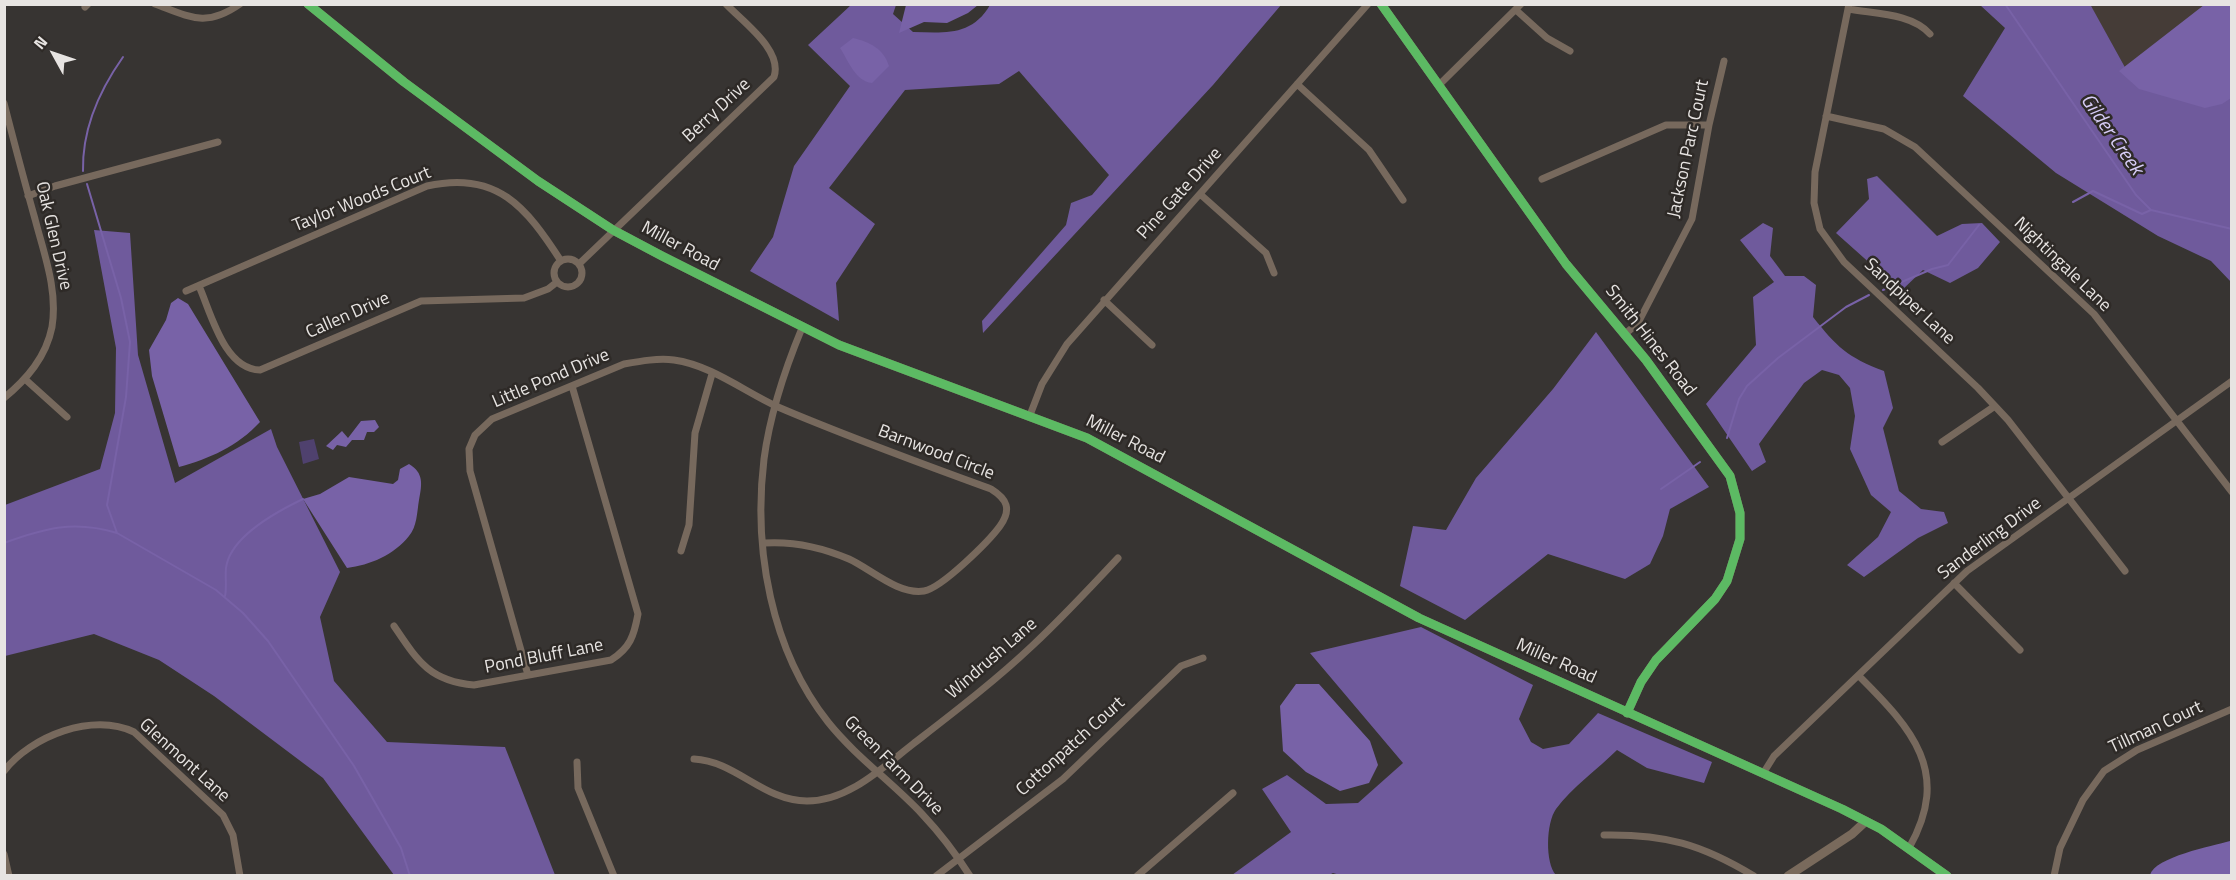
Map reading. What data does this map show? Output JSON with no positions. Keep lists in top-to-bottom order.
{
  "streets": {
    "street": [
      "Berry Drive",
      "Jackson Parc Court",
      "Pine Gate Drive",
      "Taylor Woods Court",
      "Oak Glen Drive",
      "Miller Road",
      "Nightingale Lane",
      "Sandpiper Lane",
      "Callen Drive",
      "Smith Hines Road",
      "Little Pond Drive",
      "Barnwood Circle",
      "Sanderling Drive",
      "Pond Bluff Lane",
      "Windrush Lane",
      "Tillman Court",
      "Cottonpatch Court",
      "Glenmont Lane",
      "Green Farm Drive"
    ]
  },
  "crossings": [
    ["Berry Drive", "Miller Road"],
    ["Jackson Parc Court", "Smith Hines Road"],
    ["Pine Gate Drive", "Miller Road"],
    ["Taylor Woods Court", "Callen Drive"],
    ["Miller Road", "Smith Hines Road"],
    ["Miller Road", "Sanderling Drive"],
    ["Miller Road", "Green Farm Drive"],
    ["Nightingale Lane", "Sandpiper Lane"],
    ["Nightingale Lane", "Sanderling Drive"],
    ["Sandpiper Lane", "Sanderling Drive"],
    ["Little Pond Drive", "Barnwood Circle"],
    ["Little Pond Drive", "Pond Bluff Lane"],
    ["Little Pond Drive", "Green Farm Drive"],
    ["Barnwood Circle", "Green Farm Drive"],
    ["Windrush Lane", "Green Farm Drive"],
    ["Cottonpatch Court", "Green Farm Drive"]
  ],
  "water": ["Gilder Creek"],
  "north": "top left"
}
